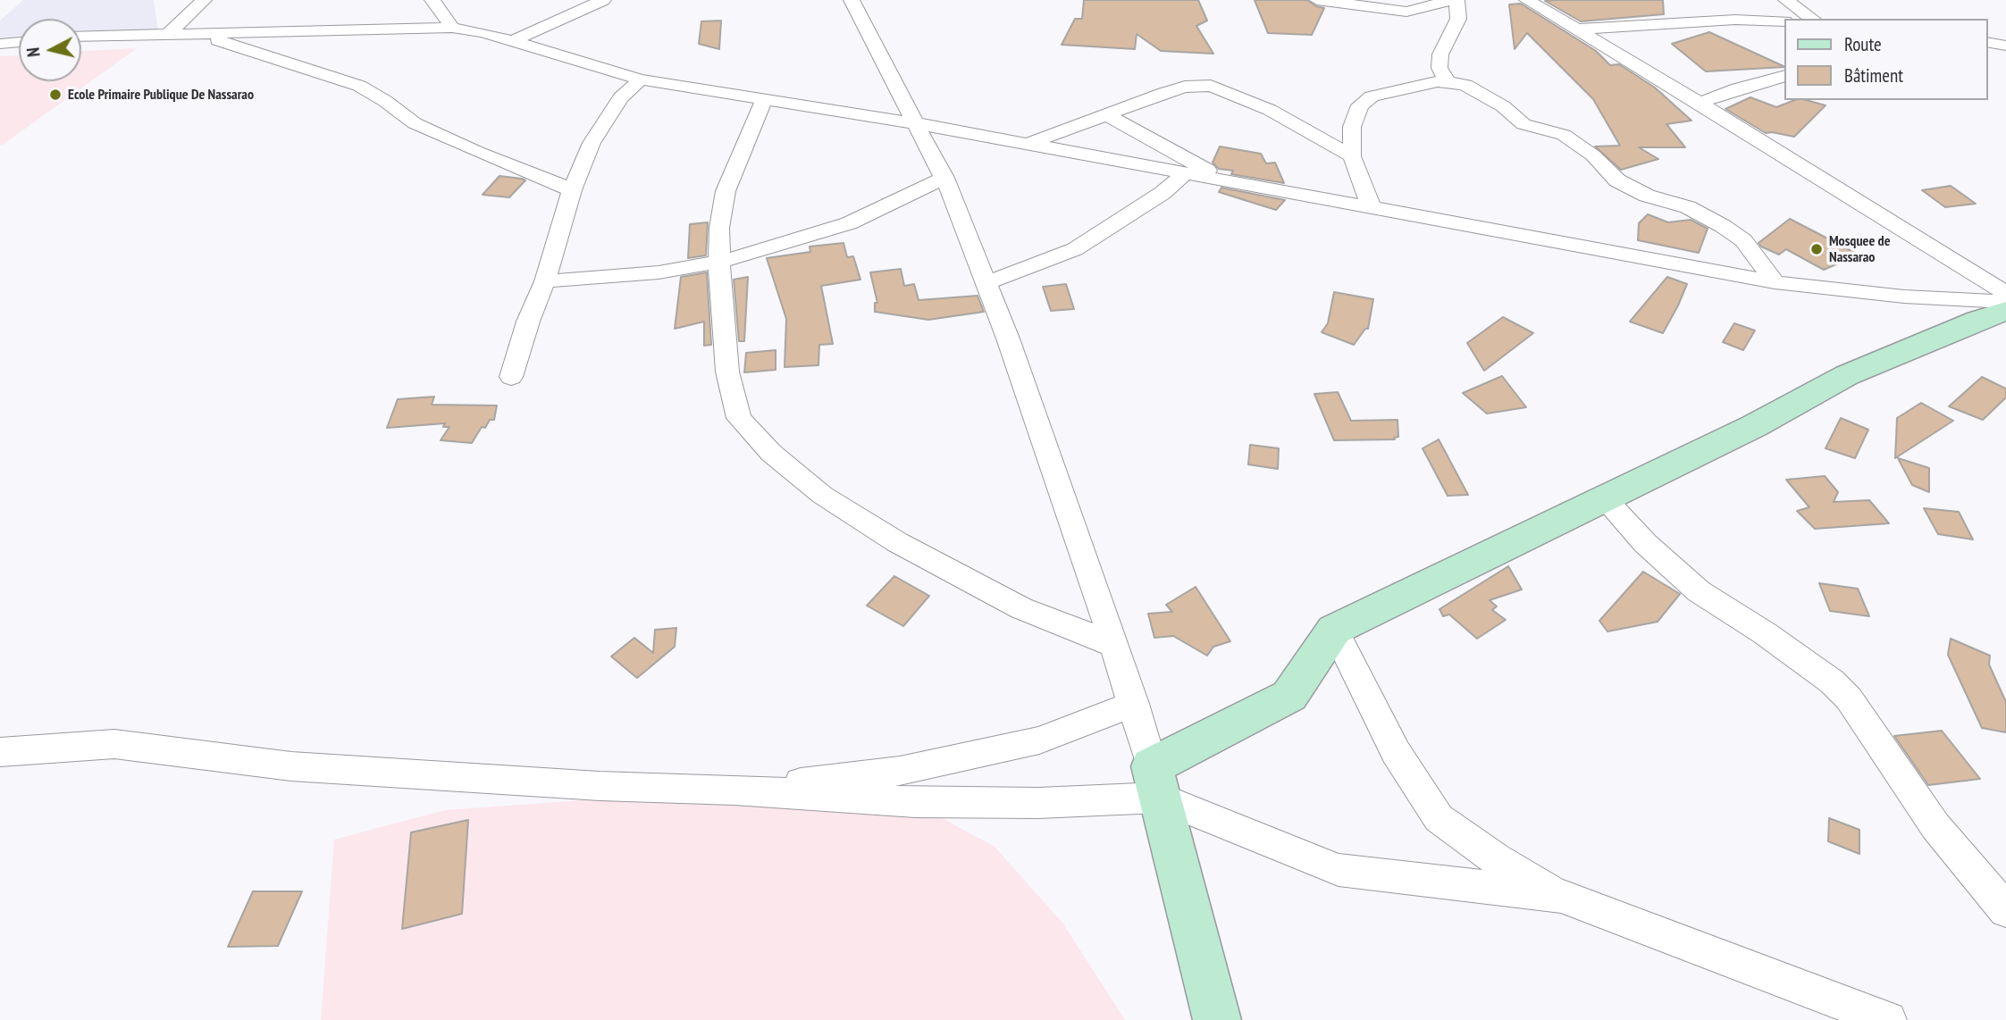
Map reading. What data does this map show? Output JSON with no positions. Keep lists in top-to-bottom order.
{
  "places": ["Ecole Primaire Publique De Nassarao", "Mosquee de Nassarao"],
  "legend": ["Route", "Bâtiment"],
  "north": "left"
}
